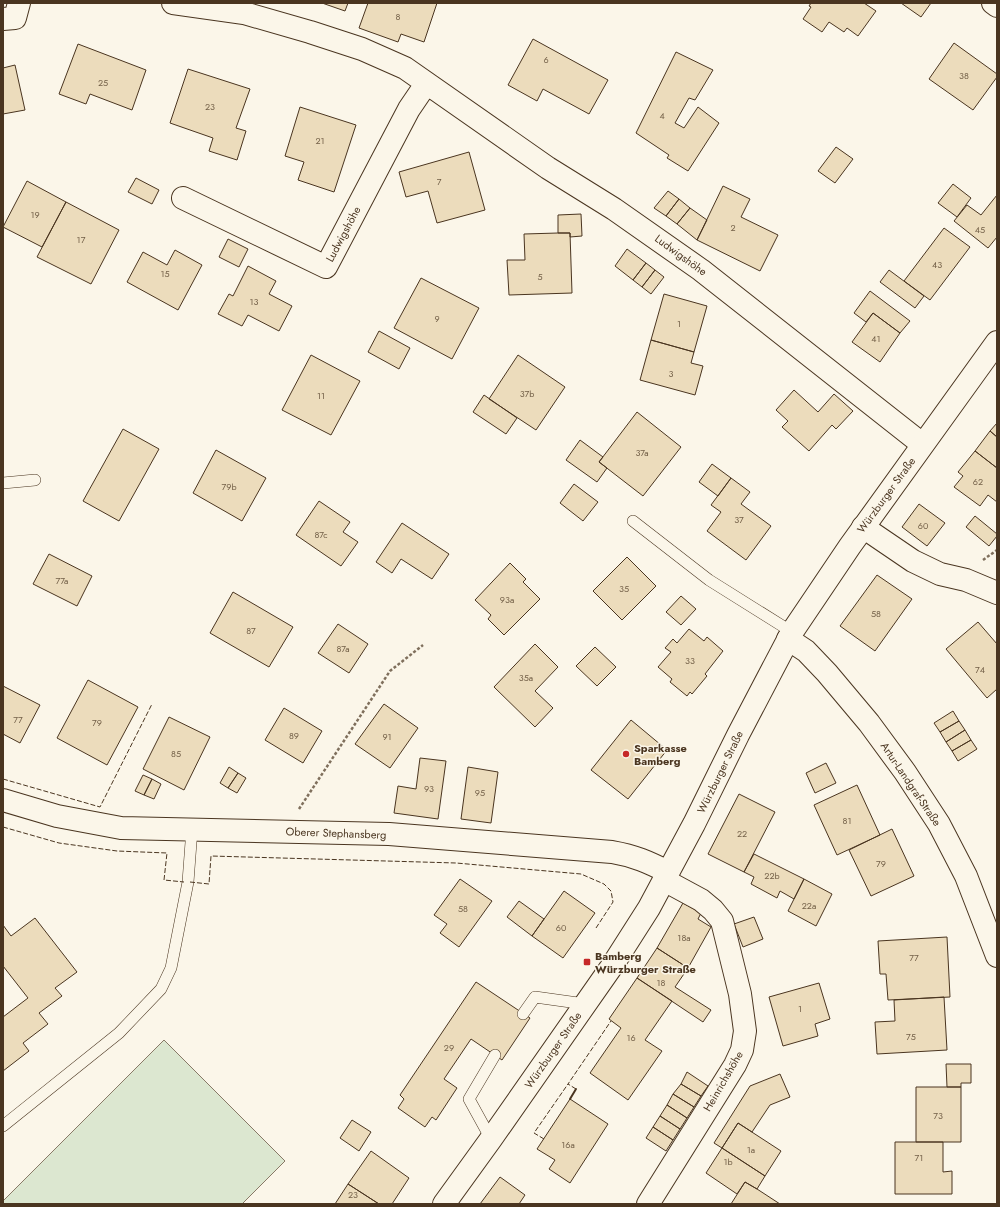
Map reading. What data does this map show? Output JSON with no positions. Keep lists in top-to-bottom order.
{
  "streets": {
    "street": [
      "Ludwigshöhe",
      "Würzburger Straße",
      "Artur-Landgraf-Straße",
      "Oberer Stephansberg",
      "Heinrichshöhe"
    ]
  },
  "crossings": [
    ["Ludwigshöhe", "Würzburger Straße"],
    ["Würzburger Straße", "Artur-Landgraf-Straße"],
    ["Würzburger Straße", "Oberer Stephansberg"],
    ["Würzburger Straße", "Heinrichshöhe"],
    ["Oberer Stephansberg", "Heinrichshöhe"]
  ],
  "places": {
    "other": ["Sparkasse Bamberg"],
    "transit": ["Bamberg Würzburger Straße"]
  },
  "house_numbers": [
    "8",
    "6",
    "38",
    "25",
    "23",
    "4",
    "21",
    "7",
    "19",
    "2",
    "45",
    "17",
    "43",
    "15",
    "5",
    "13",
    "9",
    "1",
    "41",
    "3",
    "37b",
    "11",
    "37a",
    "62",
    "79b",
    "37",
    "60",
    "87c",
    "77a",
    "35",
    "93a",
    "58",
    "87",
    "87a",
    "33",
    "74",
    "35a",
    "77",
    "79",
    "89",
    "91",
    "85",
    "93",
    "95",
    "81",
    "22",
    "79",
    "22b",
    "22a",
    "58",
    "60",
    "18a",
    "77",
    "18",
    "1",
    "75",
    "16",
    "29",
    "73",
    "16a",
    "1a",
    "71",
    "1b",
    "23"
  ]
}
